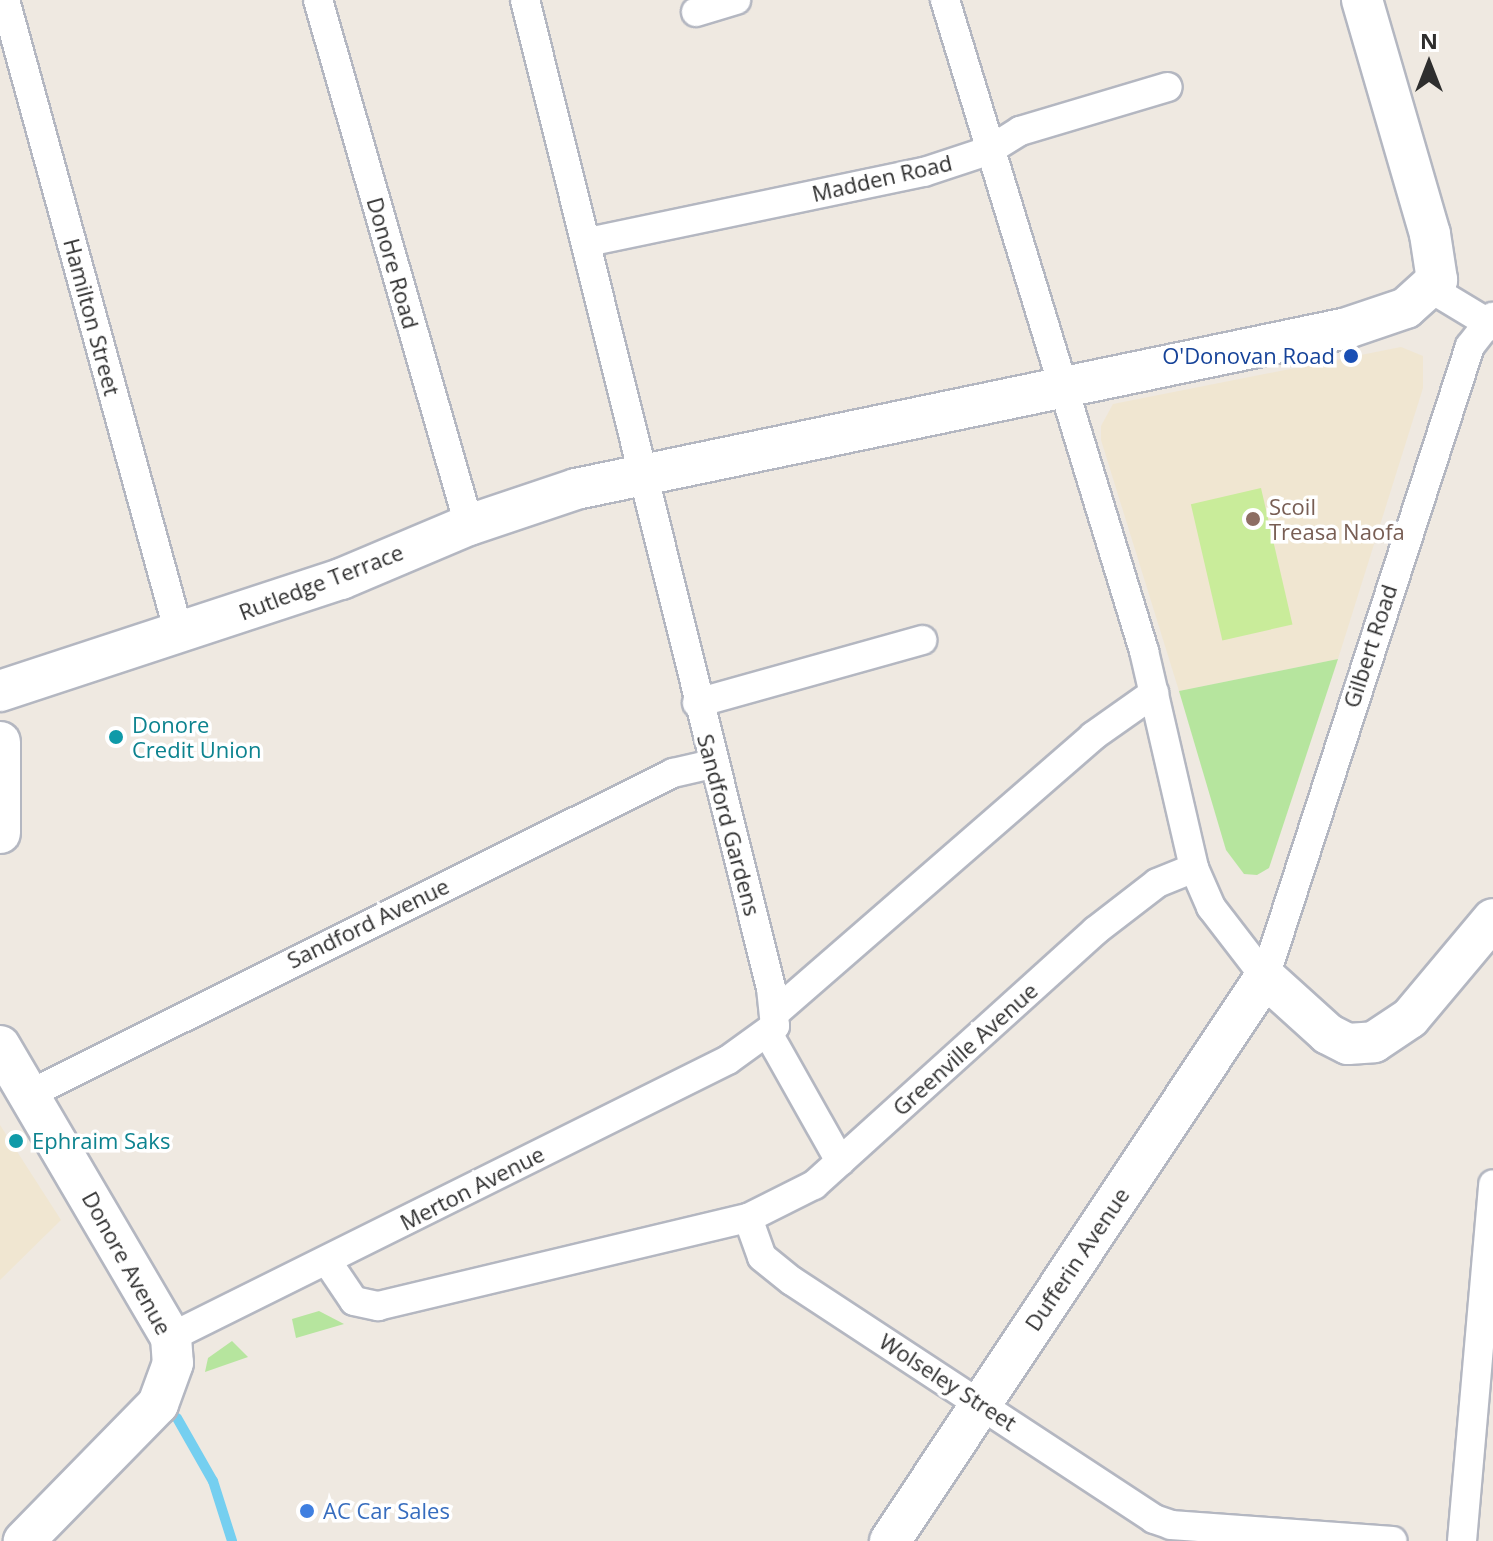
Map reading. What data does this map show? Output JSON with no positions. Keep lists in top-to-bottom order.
{
  "streets": {
    "street": [
      "Madden Road",
      "Donore Road",
      "Hamilton Street",
      "Rutledge Terrace",
      "Gilbert Road",
      "Sandford Gardens",
      "Sandford Avenue",
      "Greenville Avenue",
      "Merton Avenue",
      "Dufferin Avenue",
      "Donore Avenue",
      "Wolseley Street"
    ]
  },
  "crossings": [
    ["Madden Road", "Sandford Gardens"],
    ["Donore Road", "Rutledge Terrace"],
    ["Hamilton Street", "Rutledge Terrace"],
    ["Rutledge Terrace", "Sandford Gardens"],
    ["Gilbert Road", "Dufferin Avenue"],
    ["Sandford Gardens", "Sandford Avenue"],
    ["Sandford Gardens", "Greenville Avenue"],
    ["Sandford Gardens", "Merton Avenue"],
    ["Sandford Avenue", "Donore Avenue"],
    ["Greenville Avenue", "Merton Avenue"],
    ["Greenville Avenue", "Wolseley Street"],
    ["Merton Avenue", "Donore Avenue"],
    ["Dufferin Avenue", "Wolseley Street"]
  ],
  "places": [
    "O'Donovan Road",
    "Scoil Treasa Naofa",
    "Donore Credit Union",
    "Ephraim Saks",
    "AC Car Sales"
  ],
  "north": "top"
}
